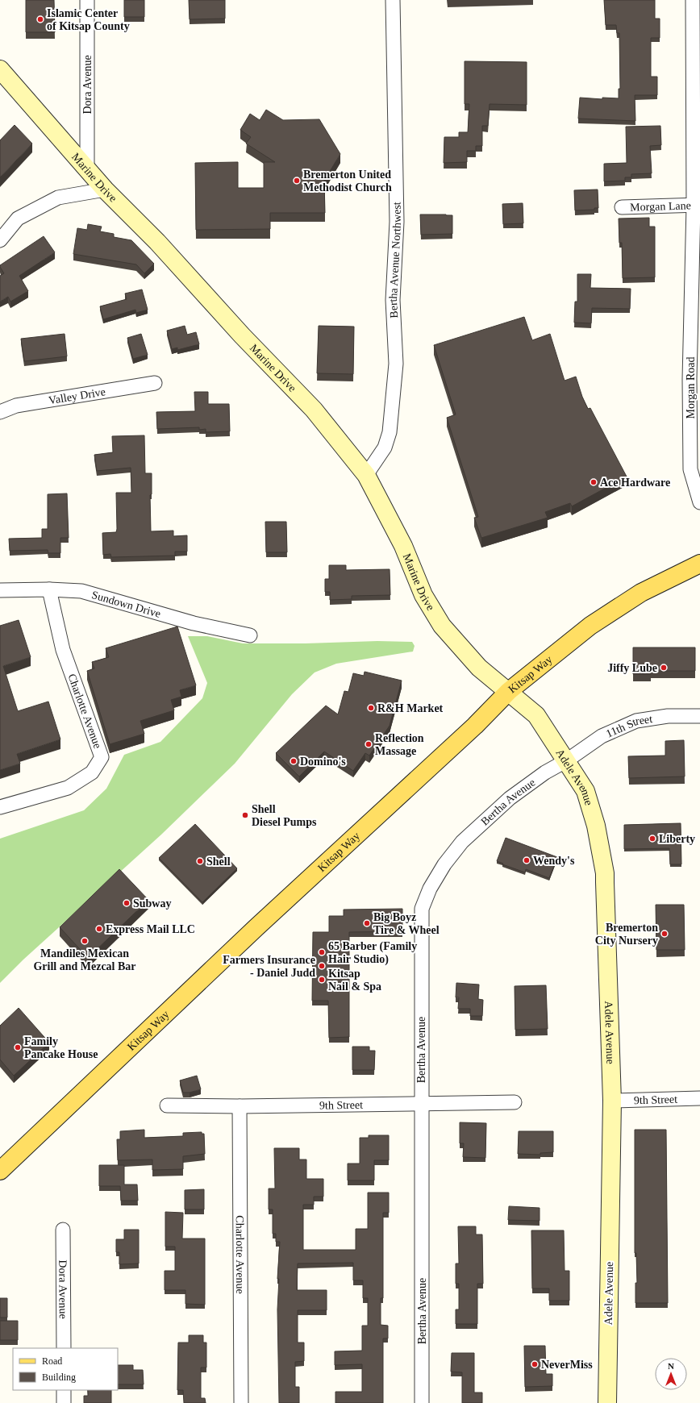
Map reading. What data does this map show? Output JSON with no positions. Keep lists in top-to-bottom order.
{
  "streets": {
    "main road": ["Kitsap Way"],
    "street": [
      "Dora Avenue",
      "Marine Drive",
      "Morgan Lane",
      "Bertha Avenue Northwest",
      "Morgan Road",
      "Valley Drive",
      "Sundown Drive",
      "Charlotte Avenue",
      "11th Street",
      "Adele Avenue",
      "Bertha Avenue",
      "9th Street"
    ]
  },
  "crossings": [
    ["Dora Avenue", "Marine Drive"],
    ["Marine Drive", "Bertha Avenue Northwest"],
    ["Marine Drive", "Kitsap Way"],
    ["Marine Drive", "Adele Avenue"],
    ["Morgan Lane", "Morgan Road"],
    ["Sundown Drive", "Charlotte Avenue"],
    ["Kitsap Way", "Adele Avenue"],
    ["Charlotte Avenue", "9th Street"],
    ["11th Street", "Adele Avenue"],
    ["11th Street", "Bertha Avenue"],
    ["Adele Avenue", "Bertha Avenue"],
    ["Adele Avenue", "9th Street"],
    ["Bertha Avenue", "9th Street"]
  ],
  "places": [
    "Islamic Center of Kitsap County",
    "Bremerton United Methodist Church",
    "Ace Hardware",
    "Jiffy Lube",
    "R&H Market",
    "Reflection Massage",
    "Domino's",
    "Shell Diesel Pumps",
    "Liberty",
    "Wendy's",
    "Shell",
    "Subway",
    "Big Boyz Tire & Wheel",
    "Express Mail LLC",
    "Bremerton City Nursery",
    "Mandiles Mexican Grill and Mezcal Bar",
    "65 Barber (Family Hair Studio)",
    "Farmers Insurance - Daniel Judd",
    "Kitsap Nail & Spa",
    "Family Pancake House",
    "NeverMiss"
  ],
  "legend": ["Road", "Building"],
  "north": "top"
}
